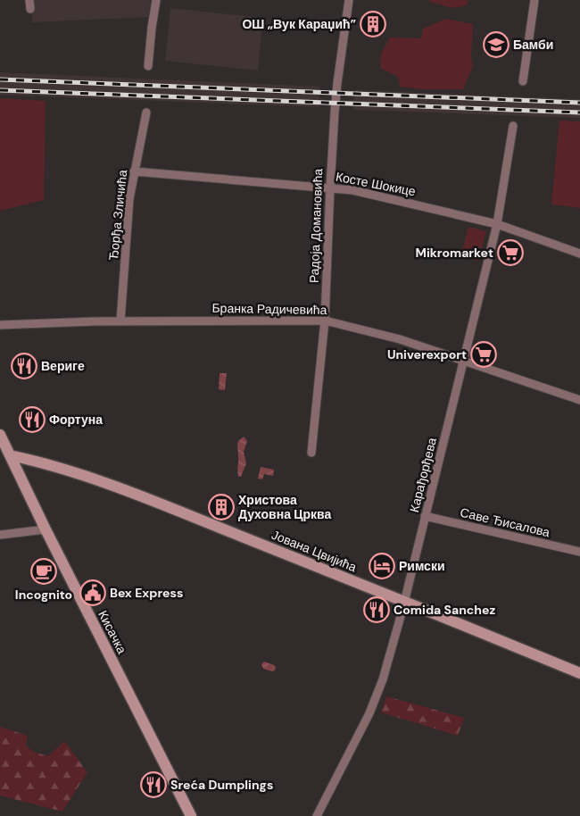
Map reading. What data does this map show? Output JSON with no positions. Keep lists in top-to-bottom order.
{
  "streets": {
    "street": [
      "Косте Шокице",
      "Ђорђа Зличића",
      "Радоја Домановића",
      "Бранка Радичевића",
      "Карађорђева",
      "Саве Ђисалова",
      "Јована Цвијића",
      "Кисачка"
    ]
  },
  "crossings": [
    ["Косте Шокице", "Ђорђа Зличића"],
    ["Косте Шокице", "Радоја Домановића"],
    ["Косте Шокице", "Карађорђева"],
    ["Ђорђа Зличића", "Бранка Радичевића"],
    ["Радоја Домановића", "Бранка Радичевића"],
    ["Бранка Радичевића", "Карађорђева"],
    ["Карађорђева", "Саве Ђисалова"],
    ["Карађорђева", "Јована Цвијића"],
    ["Јована Цвијића", "Кисачка"]
  ],
  "places": {
    "building": ["ОШ „Вук Караџић”", "Христова Духовна Црква"],
    "school or university": ["Бамби"],
    "supermarket": ["Mikromarket", "Univerexport"],
    "restaurant": [
      "Вериге",
      "Фортуна",
      "Comida Sanchez",
      "Sreća Dumplings"
    ],
    "hotel": ["Римски"],
    "cafe": ["Incognito"],
    "public building": ["Bex Express"]
  }
}
